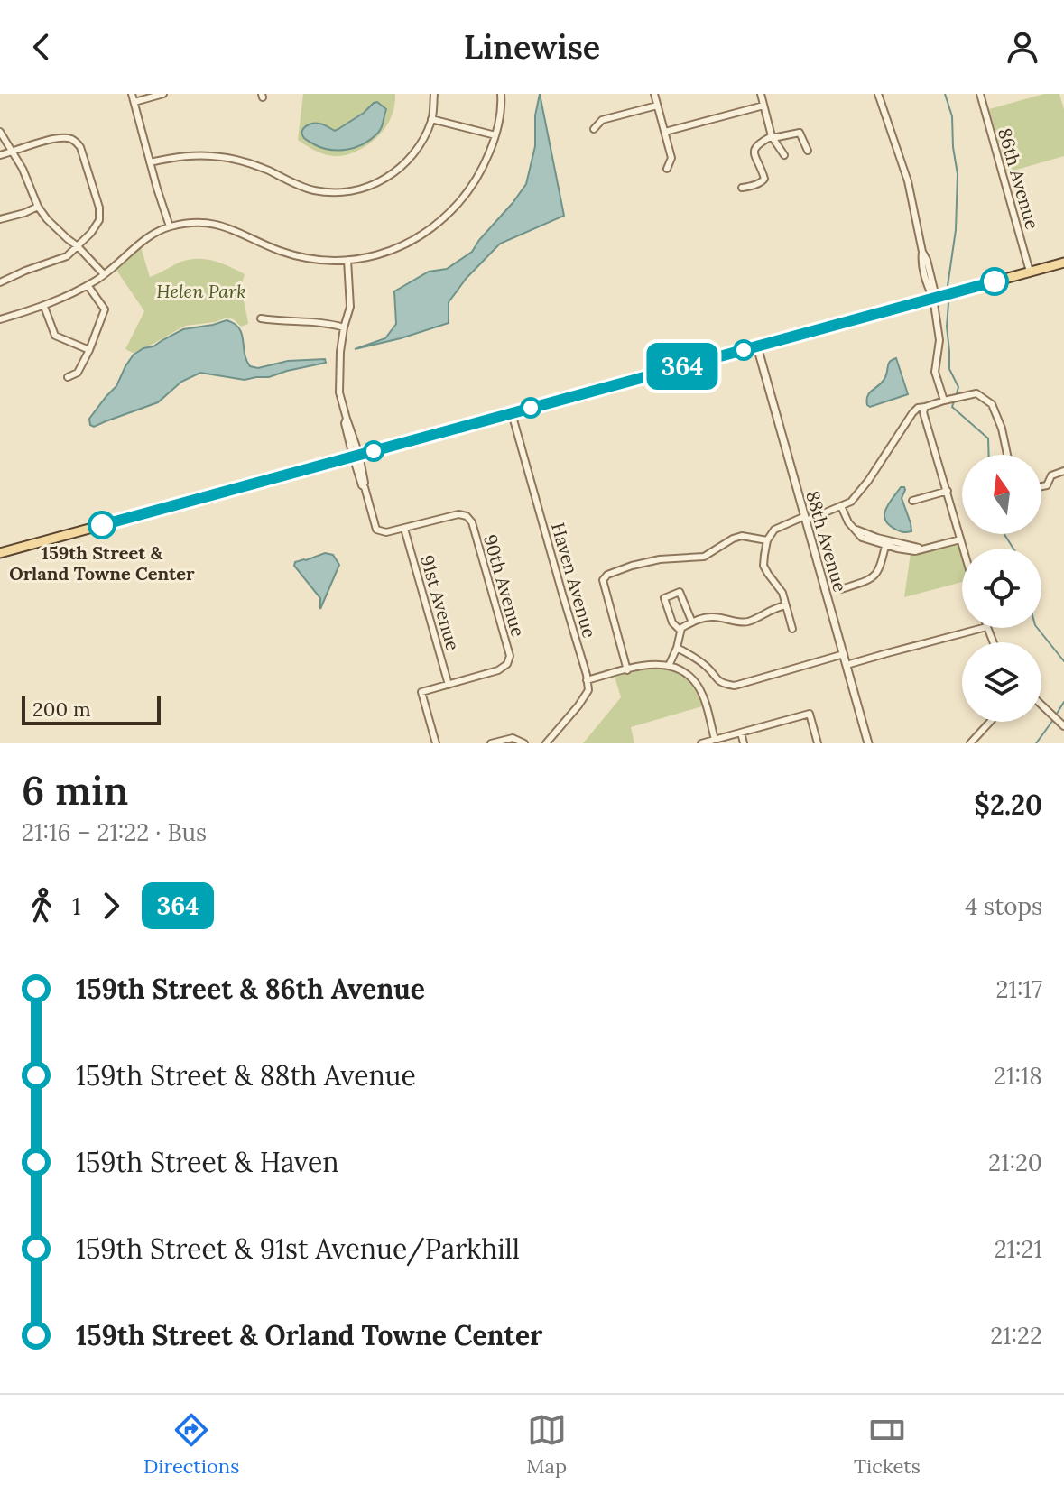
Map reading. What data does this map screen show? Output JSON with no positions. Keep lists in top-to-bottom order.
{
  "streets": {
    "street": [
      "86th Avenue",
      "88th Avenue",
      "Haven Avenue",
      "90th Avenue",
      "91st Avenue"
    ]
  },
  "crossings": [
    ["90th Avenue", "91st Avenue"]
  ],
  "parks": ["Helen Park"],
  "places": ["159th Street & Orland Towne Center"],
  "lines": ["bus line 364"],
  "scale_bar": "200 m",
  "north": "top",
  "page": {
    "header": "Linewise",
    "on_map": "364",
    "scale": "200 m",
    "heading": ["6 min", "21:16 – 21:22 · Bus", "$2.20"],
    "legs": ["1", "364", "4 stops"],
    "list": [
      {
        "name": "159th Street & 86th Avenue",
        "value": "21:17"
      },
      {
        "name": "159th Street & 88th Avenue",
        "value": "21:18"
      },
      {
        "name": "159th Street & Haven",
        "value": "21:20"
      },
      {
        "name": "159th Street & 91st Avenue/Parkhill",
        "value": "21:21"
      },
      {
        "name": "159th Street & Orland Towne Center",
        "value": "21:22"
      }
    ],
    "tabs": ["Directions", "Map", "Tickets"]
  }
}
